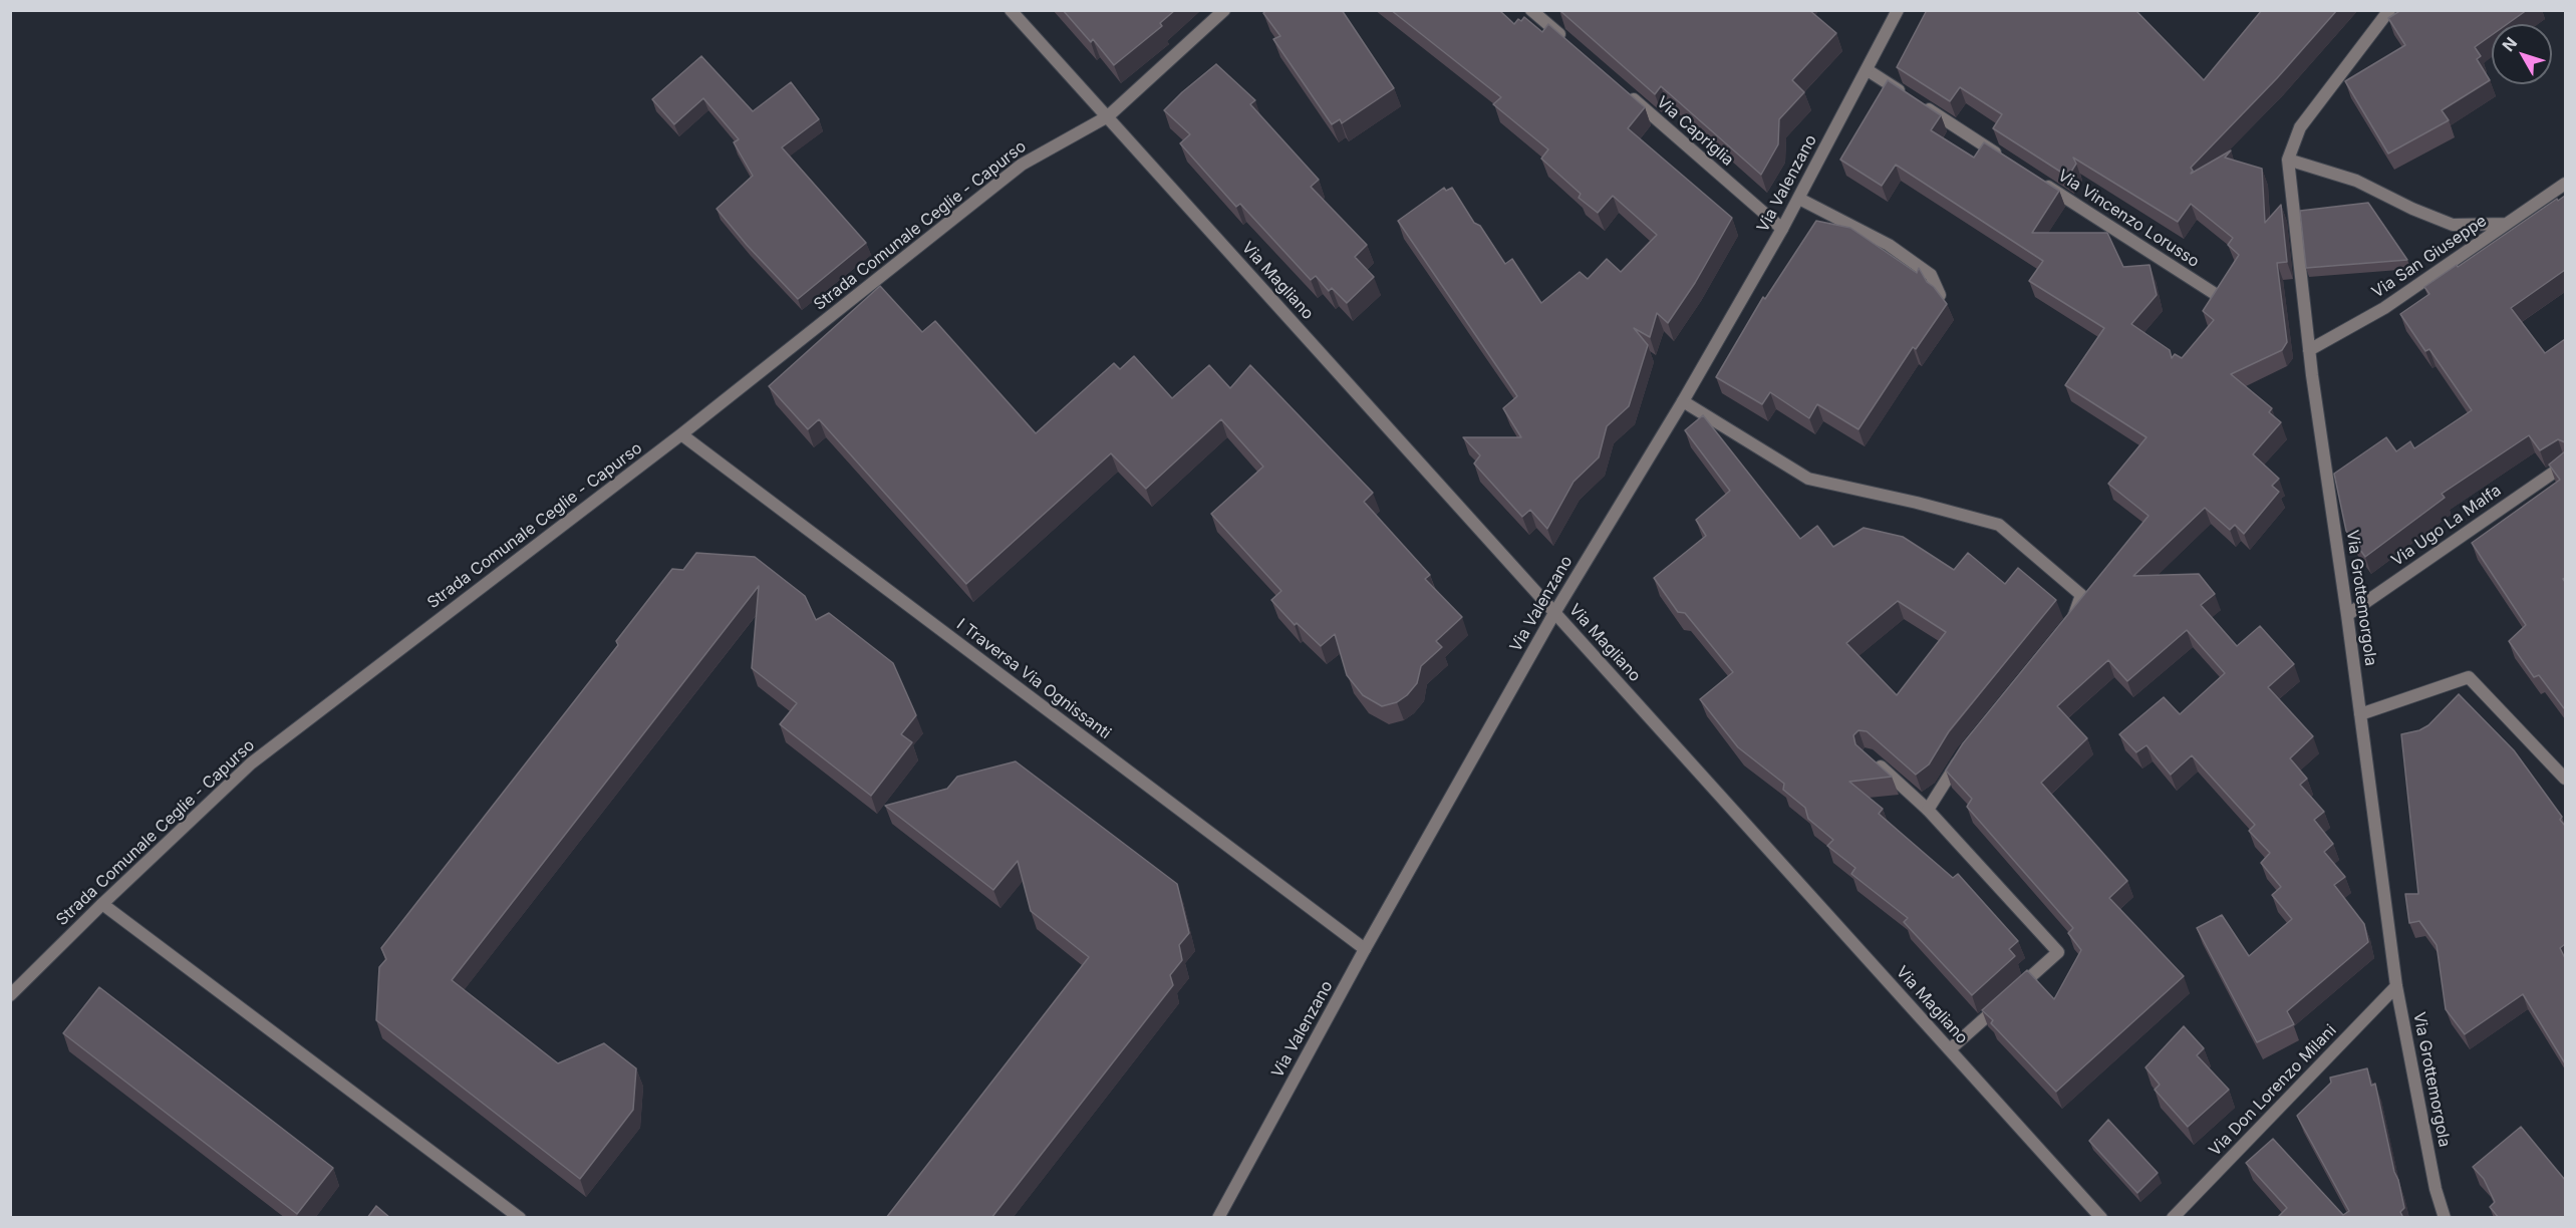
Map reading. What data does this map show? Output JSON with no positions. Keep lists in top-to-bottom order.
{
  "streets": {
    "street": [
      "Via Capriglia",
      "Via Valenzano",
      "Via Vincenzo Lorusso",
      "Strada Comunale Ceglie - Capurso",
      "Via San Giuseppe",
      "Via Magliano",
      "Via Ugo La Malfa",
      "Via Grottemorgola",
      "I Traversa Via Ognissanti",
      "Via Don Lorenzo Milani"
    ]
  },
  "crossings": [
    ["Via Capriglia", "Via Valenzano"],
    ["Via Valenzano", "Via Magliano"],
    ["Via Valenzano", "I Traversa Via Ognissanti"],
    ["Strada Comunale Ceglie - Capurso", "Via Magliano"],
    ["Strada Comunale Ceglie - Capurso", "I Traversa Via Ognissanti"],
    ["Via San Giuseppe", "Via Grottemorgola"],
    ["Via Ugo La Malfa", "Via Grottemorgola"],
    ["Via Grottemorgola", "Via Don Lorenzo Milani"]
  ],
  "north": "top left"
}
